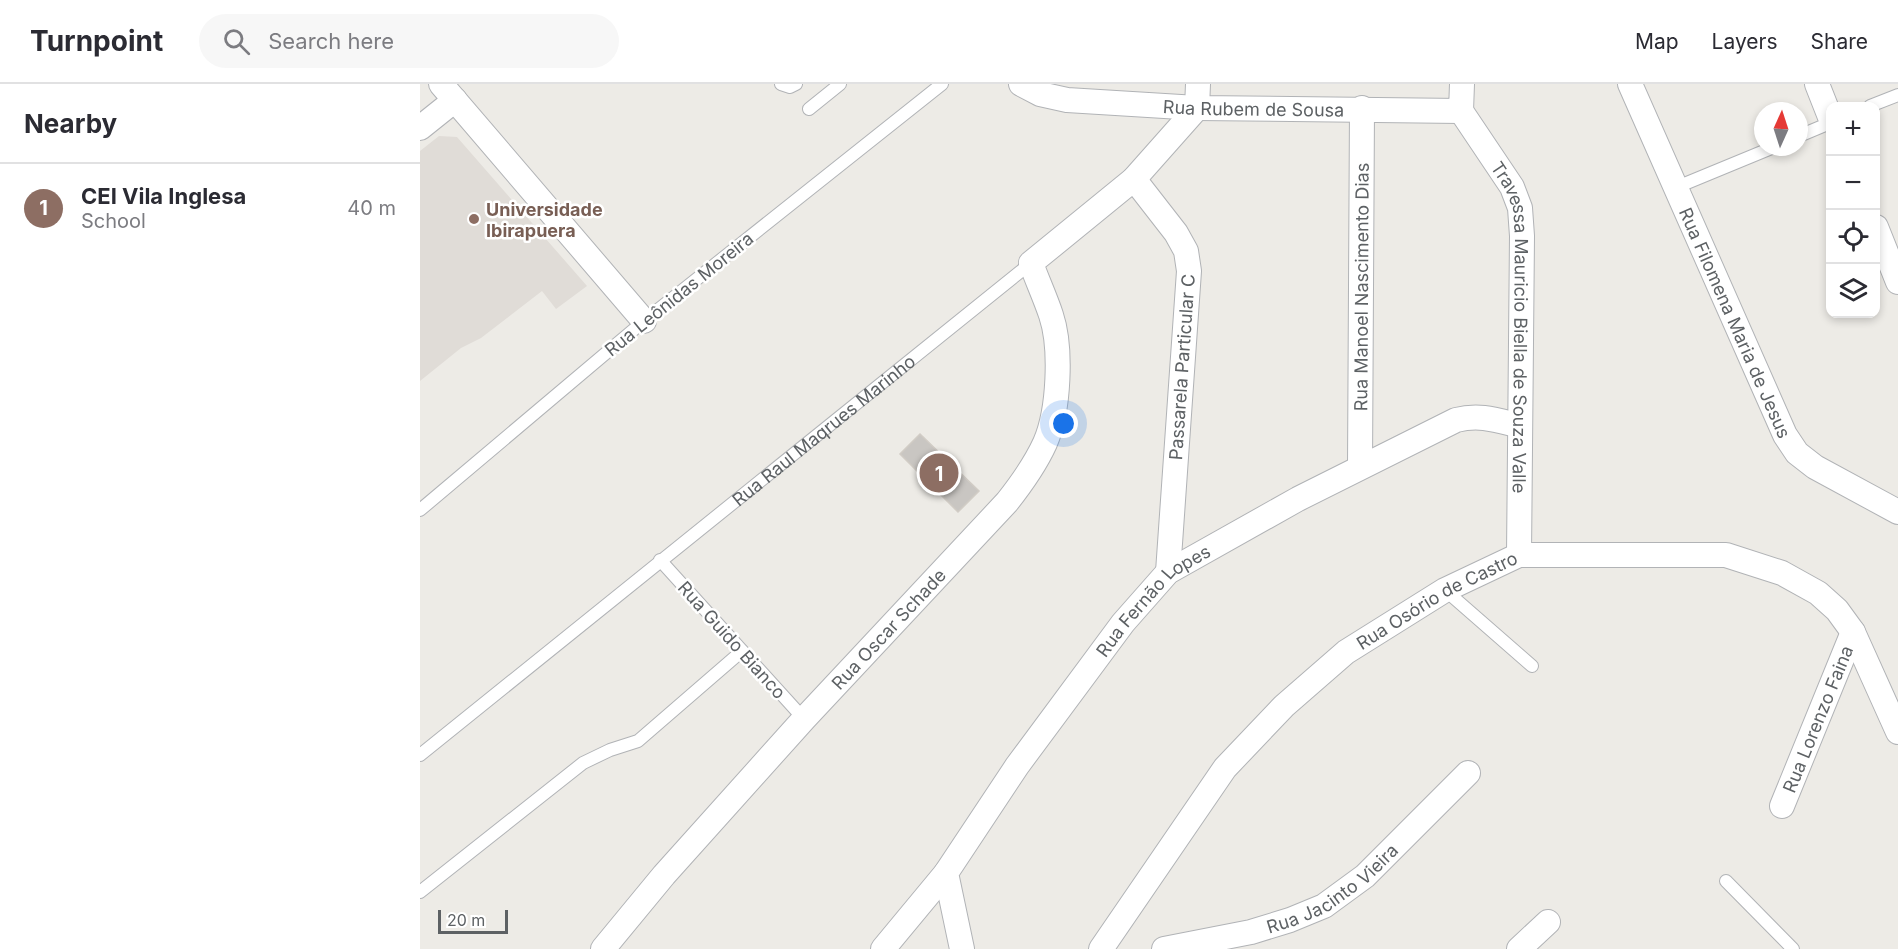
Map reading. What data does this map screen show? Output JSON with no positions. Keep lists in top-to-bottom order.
{
  "streets": {
    "street": [
      "Rua Rubem de Sousa",
      "Rua Manoel Nascimento Dias",
      "Rua Filomena Maria de Jesus",
      "Travessa Mauricio Biella de Souza Valle",
      "Passarela Particular C",
      "Rua Raul Maqrues Marinho",
      "Rua Fernão Lopes",
      "Rua Osório de Castro",
      "Rua Oscar Schade",
      "Rua Lorenzo Faina",
      "Rua Jacinto Vieira"
    ],
    "lane": ["Rua Leônidas Moreira", "Rua Guido Bianco"]
  },
  "crossings": [
    ["Rua Rubem de Sousa", "Rua Manoel Nascimento Dias"],
    ["Rua Rubem de Sousa", "Travessa Mauricio Biella de Souza Valle"],
    ["Rua Rubem de Sousa", "Rua Raul Maqrues Marinho"],
    ["Rua Manoel Nascimento Dias", "Rua Fernão Lopes"],
    ["Travessa Mauricio Biella de Souza Valle", "Rua Fernão Lopes"],
    ["Travessa Mauricio Biella de Souza Valle", "Rua Osório de Castro"],
    ["Passarela Particular C", "Rua Raul Maqrues Marinho"],
    ["Passarela Particular C", "Rua Fernão Lopes"],
    ["Rua Raul Maqrues Marinho", "Rua Oscar Schade"],
    ["Rua Raul Maqrues Marinho", "Rua Guido Bianco"],
    ["Rua Osório de Castro", "Rua Lorenzo Faina"],
    ["Rua Oscar Schade", "Rua Guido Bianco"]
  ],
  "places": ["Universidade Ibirapuera"],
  "scale_bar": "20 m",
  "north": "top",
  "page": {
    "header": "Turnpoint",
    "search": "Search here",
    "nav": ["Map", "Layers", "Share"],
    "heading": "Nearby",
    "map_buttons": ["+", "−"],
    "list": [
      {
        "mark": "1",
        "name": "CEI Vila Inglesa",
        "note": "School",
        "value": "40 m"
      }
    ],
    "pins": "1",
    "scale": "20 m"
  }
}
